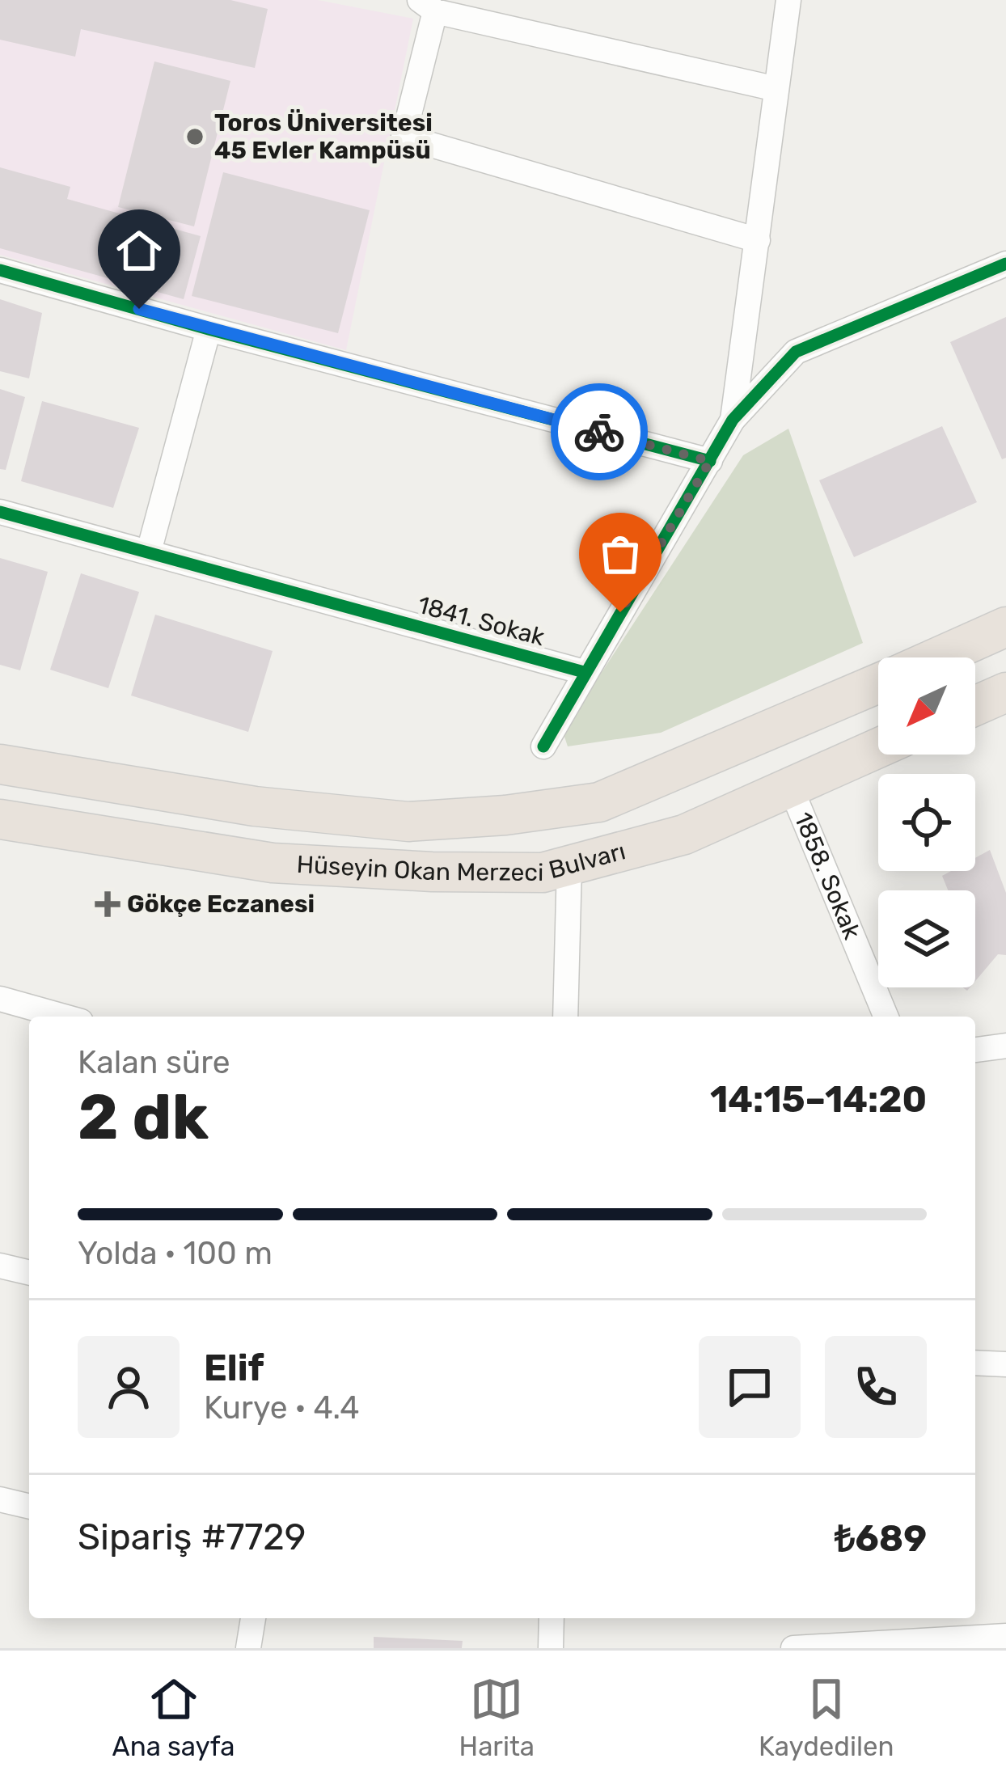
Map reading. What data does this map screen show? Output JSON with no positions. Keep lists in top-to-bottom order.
{
  "streets": {
    "main road": ["Hüseyin Okan Merzeci Bulvarı"],
    "street": ["1841. Sokak", "1858. Sokak"]
  },
  "crossings": [
    ["Hüseyin Okan Merzeci Bulvarı", "1858. Sokak"]
  ],
  "places": {
    "other": ["Toros Üniversitesi 45 Evler Kampüsü"],
    "health": ["Gökçe Eczanesi"]
  },
  "north": "bottom left",
  "page": {
    "heading": ["2 dk", "Kalan süre", "14:15–14:20"],
    "panel": [
      "Elif",
      "Kurye · 4.4",
      "Sipariş #7729",
      "₺689"
    ],
    "bar": "Yolda · 100 m",
    "tabs": ["Ana sayfa", "Harita", "Kaydedilen"]
  }
}
